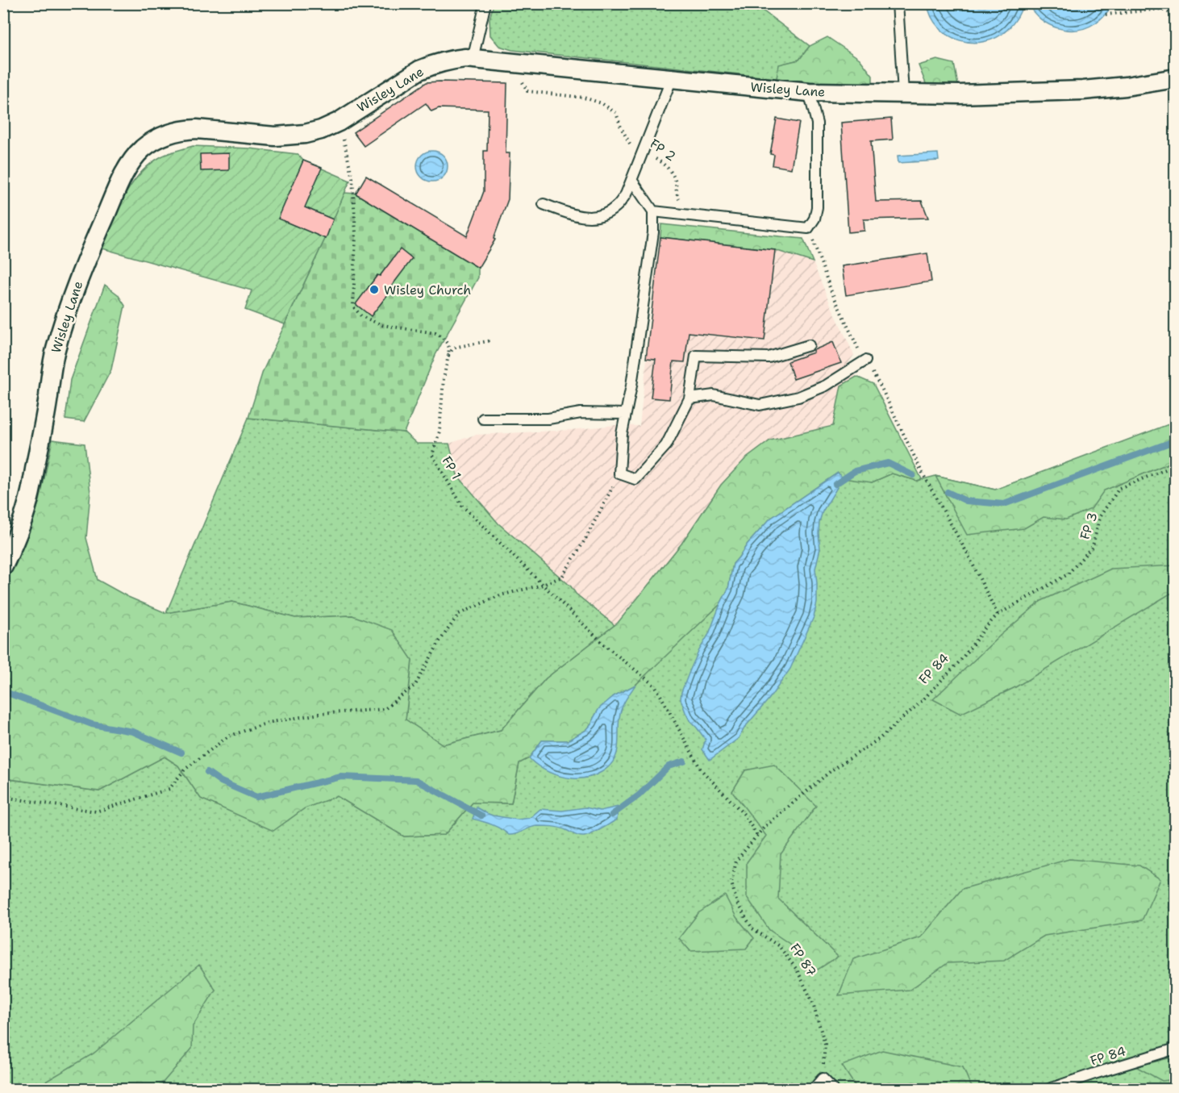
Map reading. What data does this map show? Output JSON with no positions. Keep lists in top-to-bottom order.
{
  "streets": {
    "street": ["Wisley Lane"],
    "lane": ["FP 84"],
    "path": [
      "FP 2",
      "FP 1",
      "FP 3",
      "FP 87"
    ]
  },
  "crossings": [
    ["Wisley Lane", "FP 2"],
    ["FP 1", "FP 84"],
    ["FP 1", "FP 87"],
    ["FP 3", "FP 84"],
    ["FP 84", "FP 87"]
  ],
  "places": ["Wisley Church"]
}
